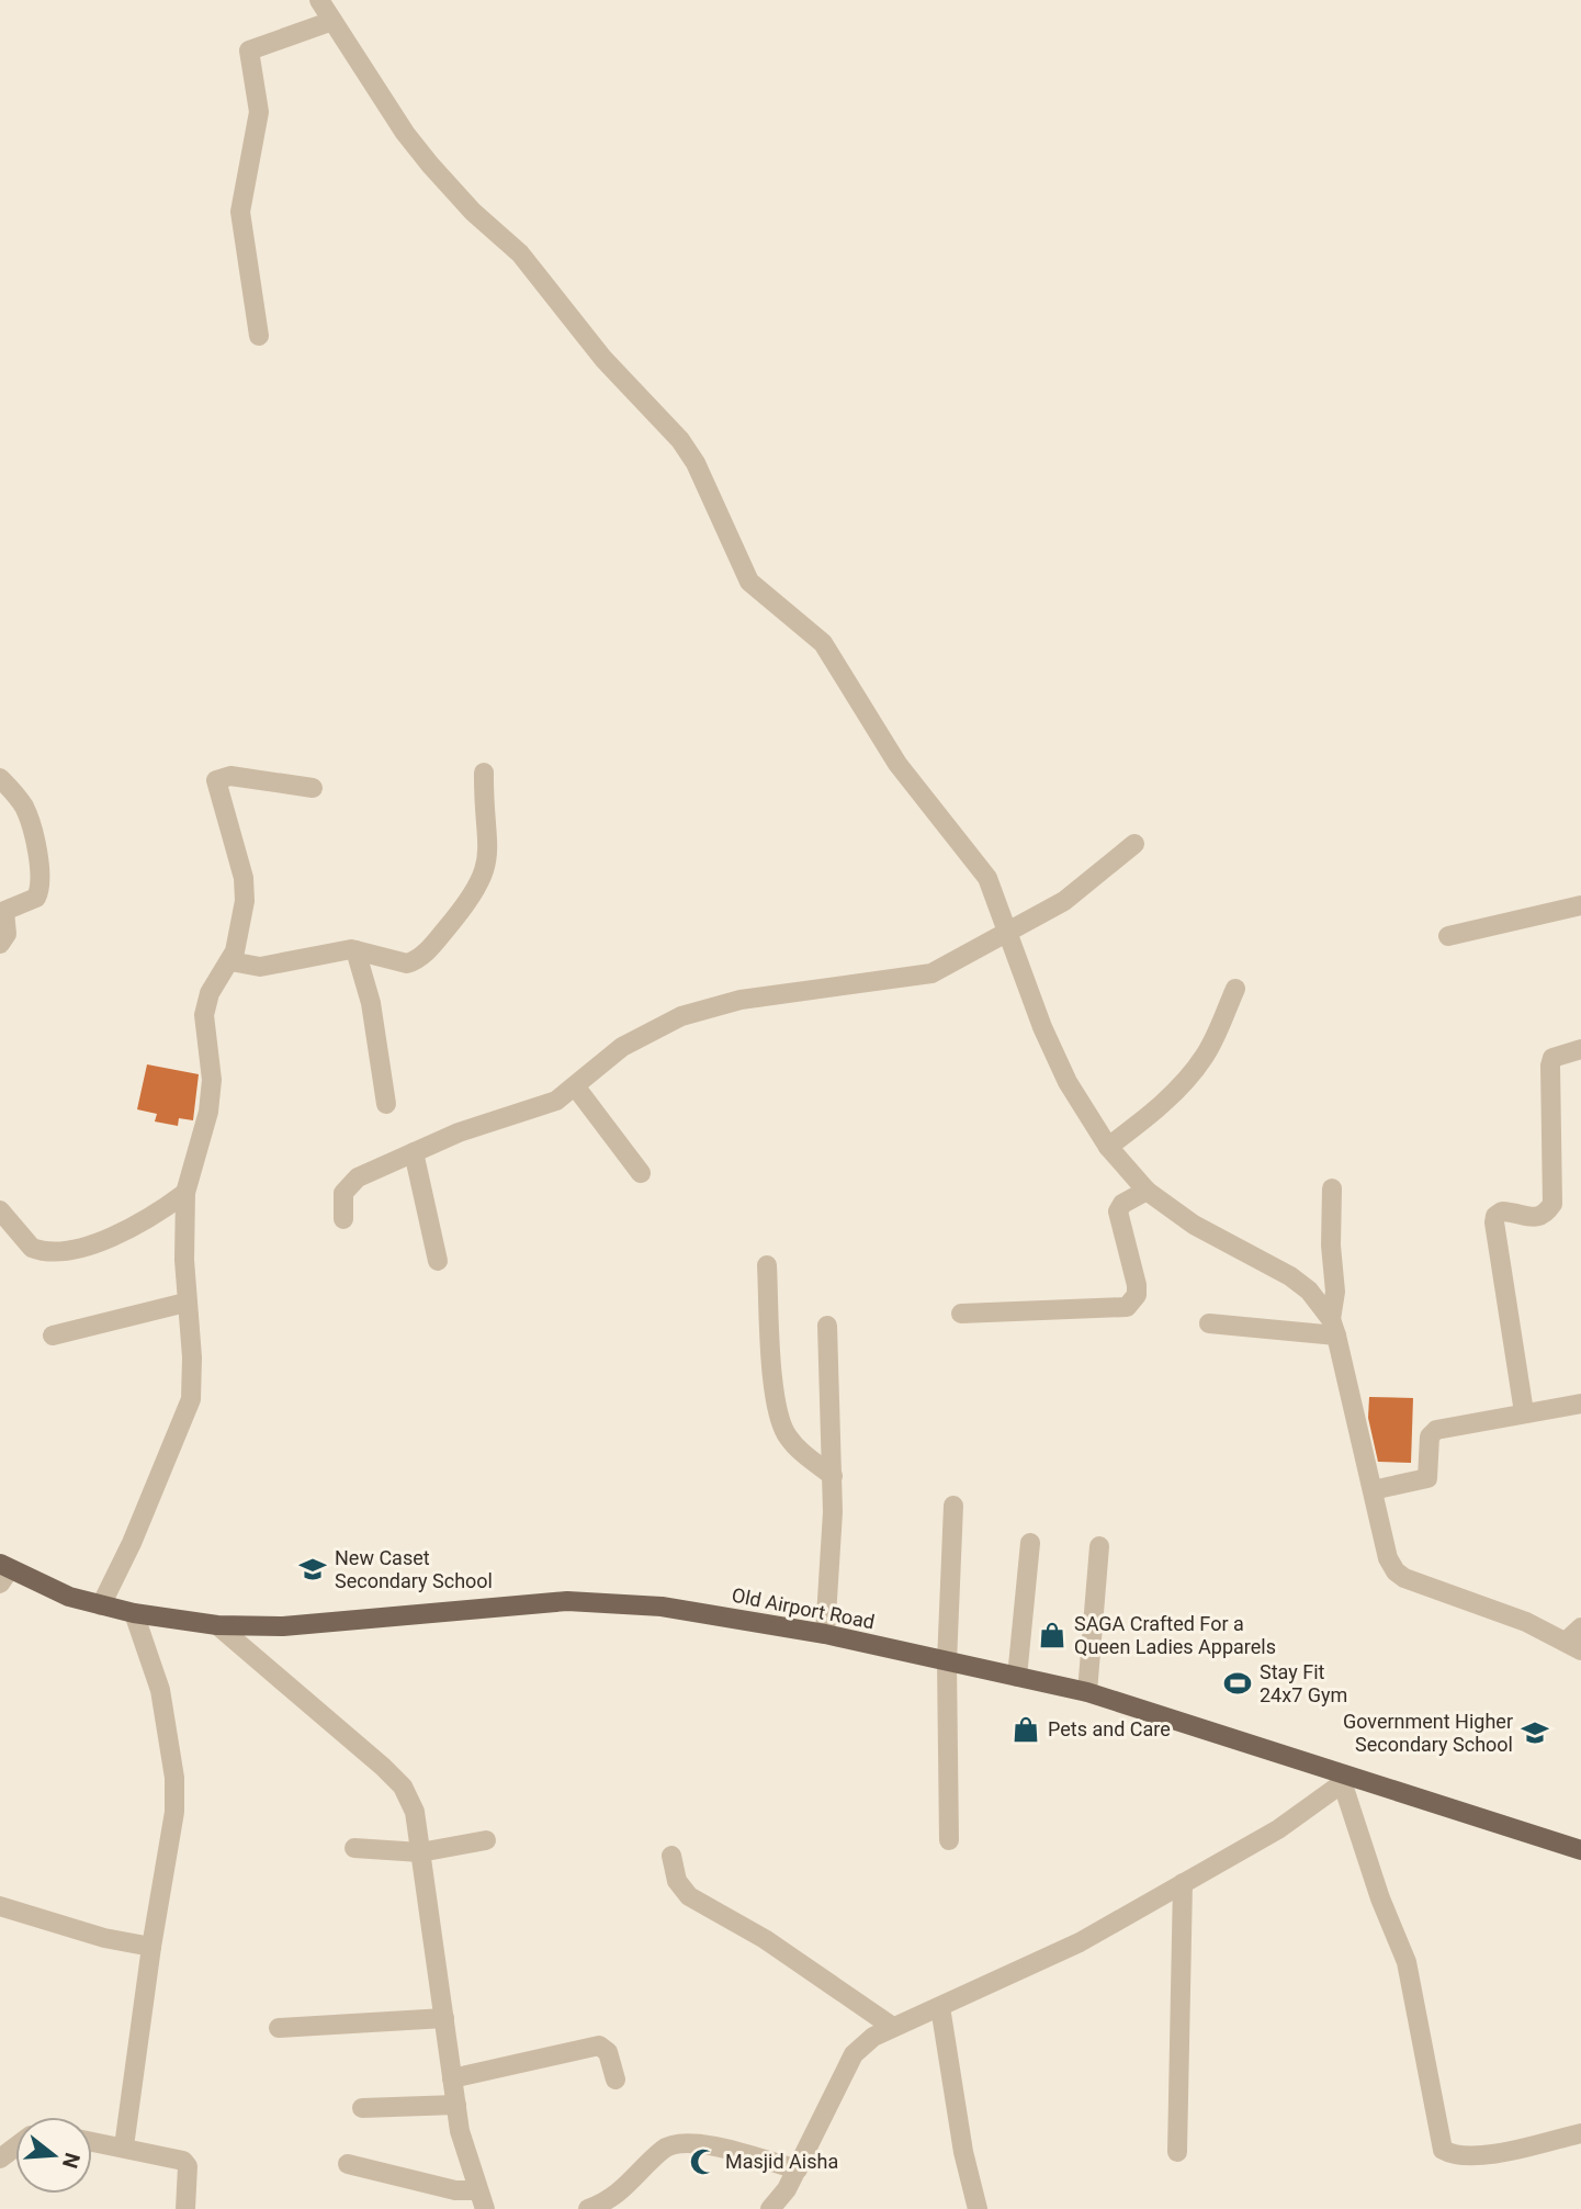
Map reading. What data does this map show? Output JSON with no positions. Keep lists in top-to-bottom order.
{
  "streets": {
    "main road": ["Old Airport Road"]
  },
  "places": {
    "school or university": ["New Caset Secondary School", "Government Higher Secondary School"],
    "shop": ["SAGA Crafted For a Queen Ladies Apparels", "Pets and Care"],
    "sports": ["Stay Fit 24x7 Gym"],
    "mosque": ["Masjid Aisha"]
  },
  "north": "right"
}
